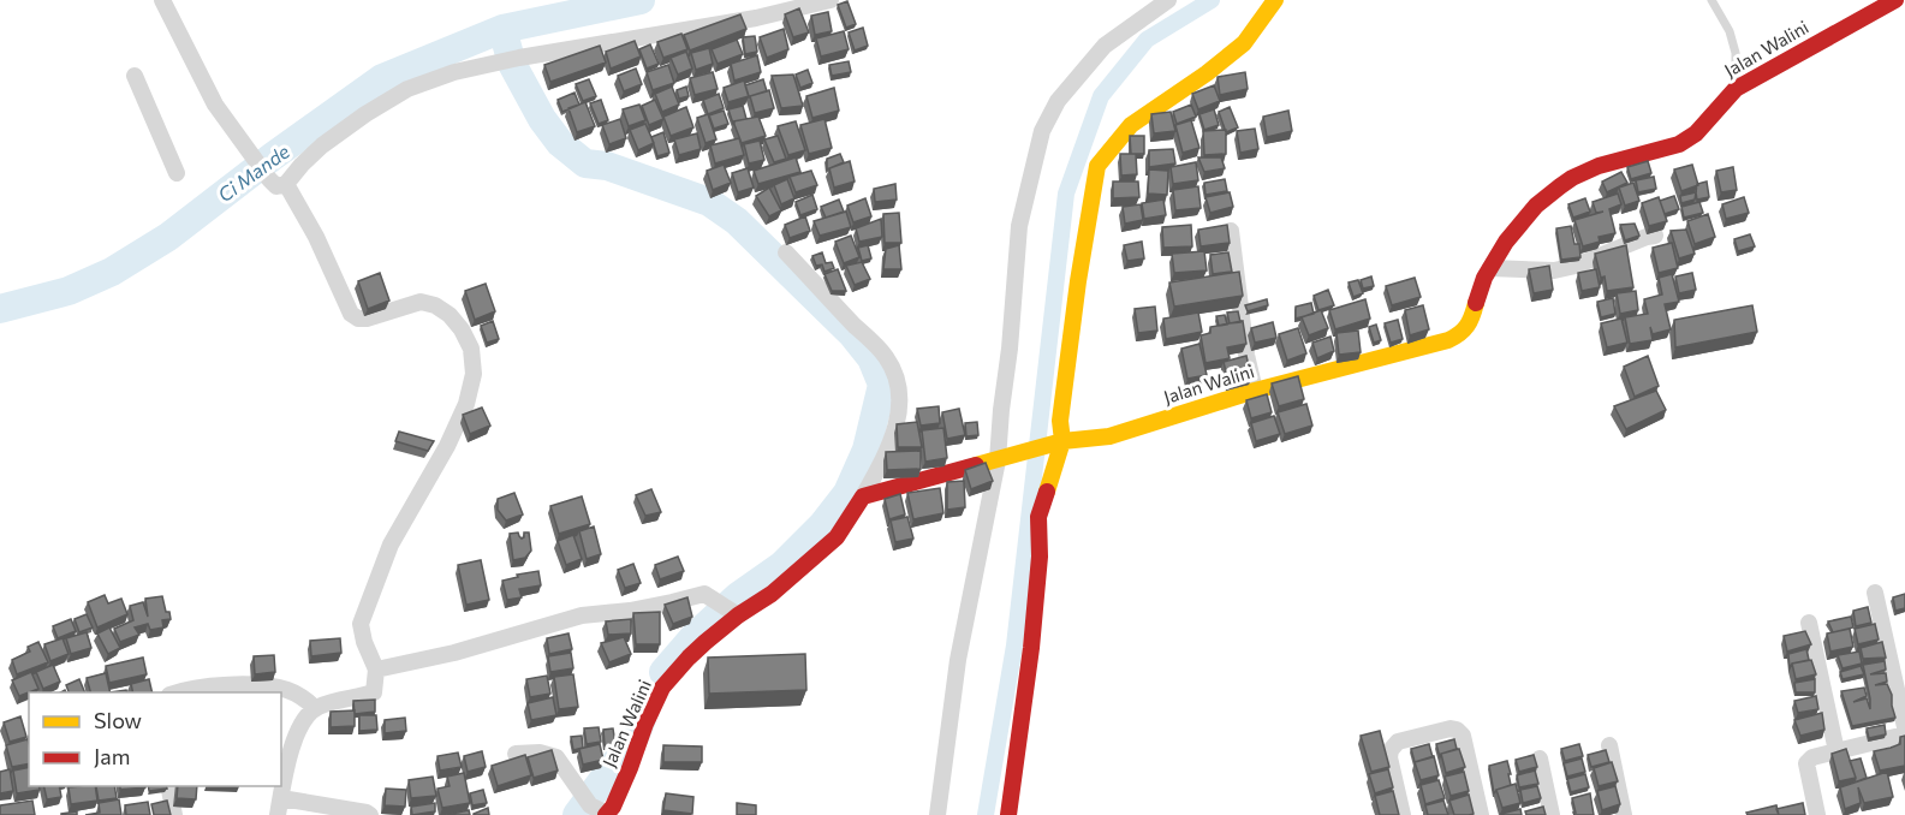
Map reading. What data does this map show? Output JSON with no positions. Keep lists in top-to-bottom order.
{
  "streets": {
    "street": ["Jalan Walini"]
  },
  "water": ["Ci Mande"],
  "legend": ["Slow", "Jam"]
}
